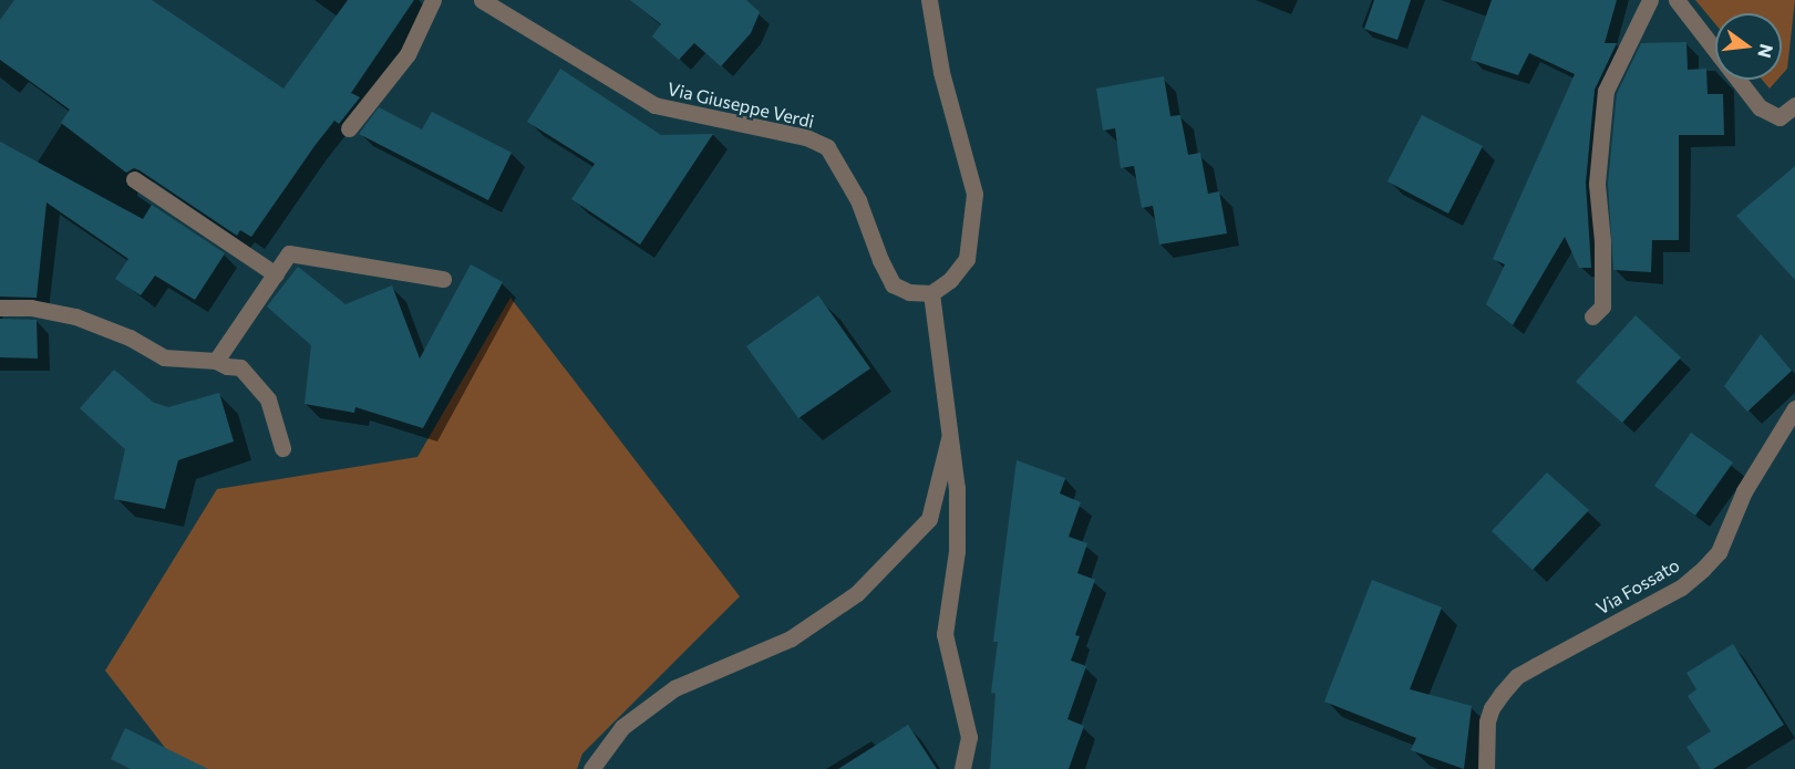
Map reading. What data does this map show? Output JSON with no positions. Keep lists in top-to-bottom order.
{
  "streets": {
    "street": ["Via Giuseppe Verdi", "Via Fossato"]
  },
  "north": "right"
}
